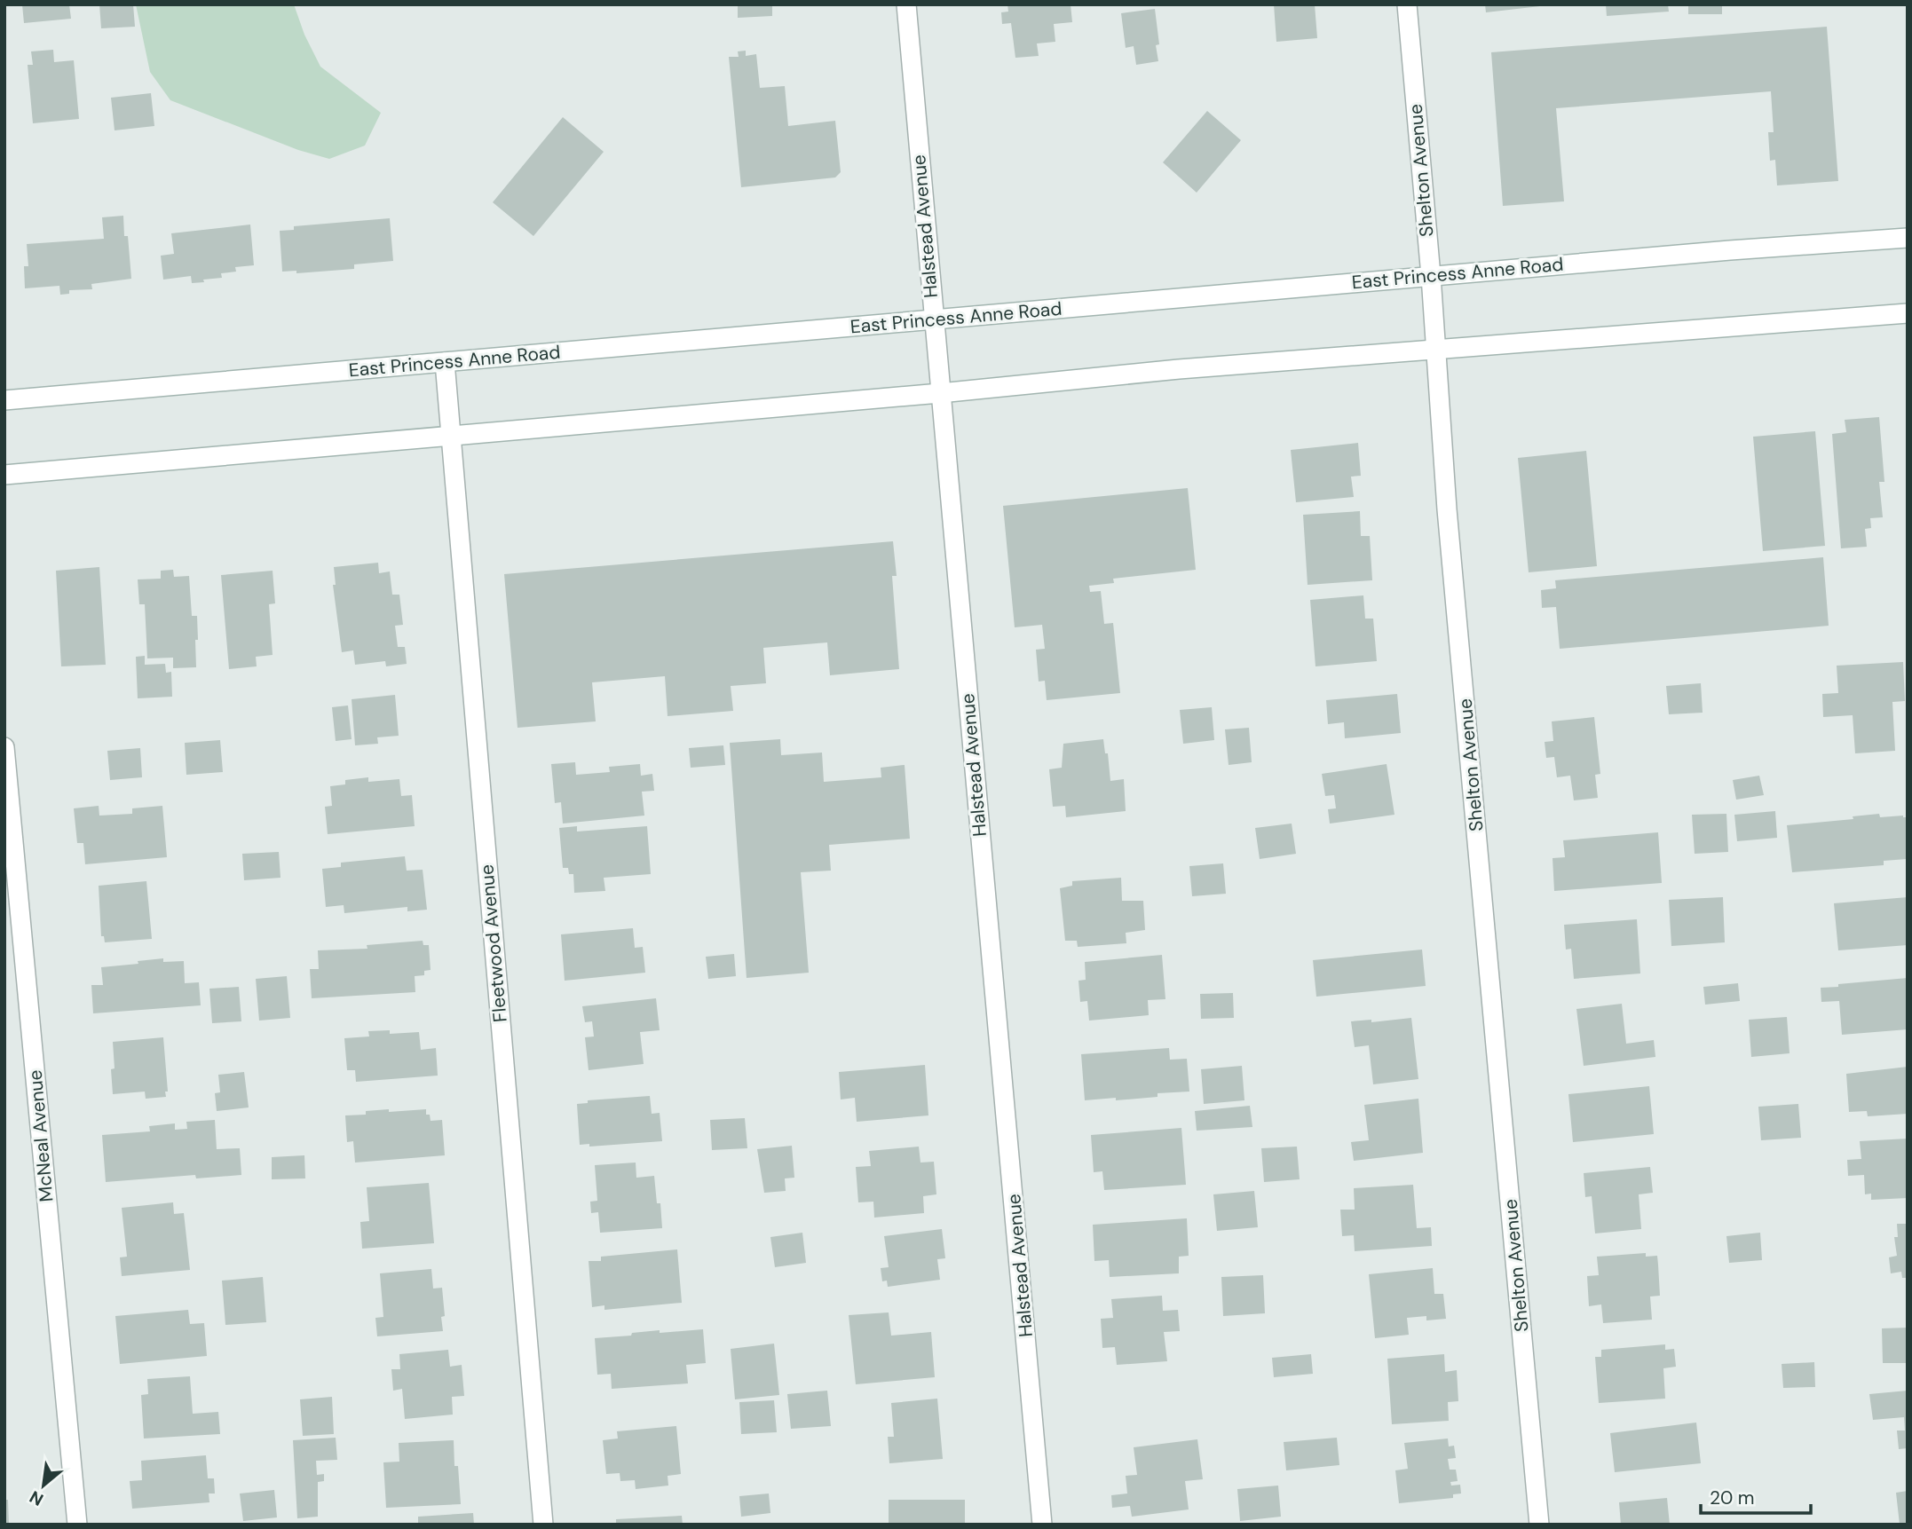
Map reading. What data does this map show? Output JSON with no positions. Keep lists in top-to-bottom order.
{
  "streets": {
    "street": [
      "Shelton Avenue",
      "Halstead Avenue",
      "East Princess Anne Road",
      "Fleetwood Avenue",
      "McNeal Avenue"
    ]
  },
  "crossings": [
    ["Shelton Avenue", "East Princess Anne Road"],
    ["Halstead Avenue", "East Princess Anne Road"],
    ["East Princess Anne Road", "Fleetwood Avenue"]
  ],
  "scale_bar": "20 m",
  "north": "bottom left"
}
